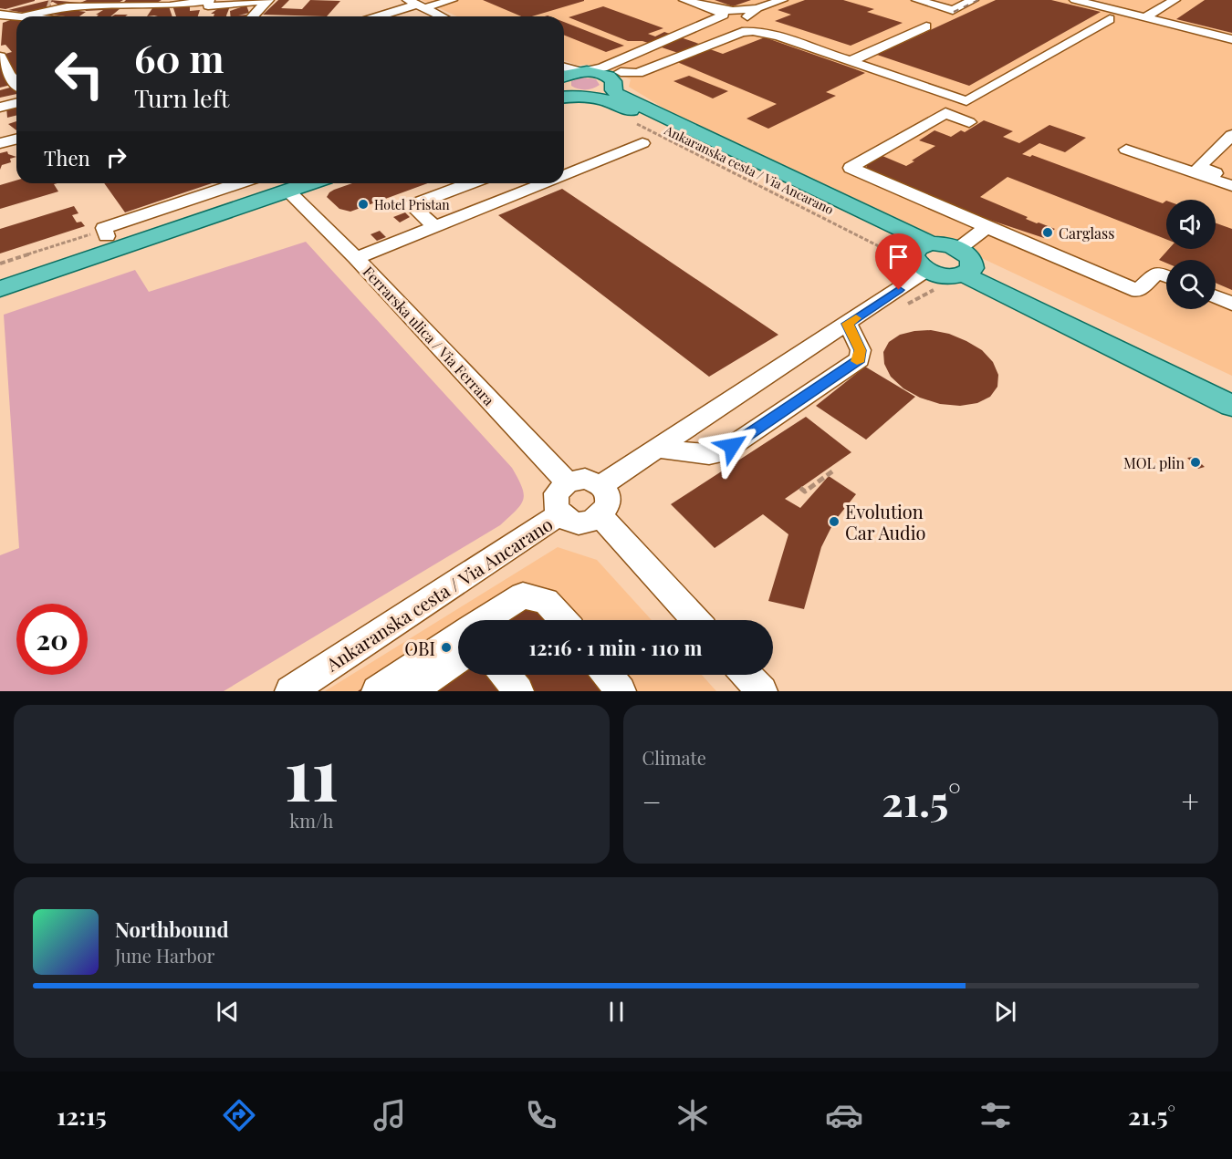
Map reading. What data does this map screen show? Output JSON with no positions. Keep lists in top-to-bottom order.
{
  "streets": {
    "main road": ["Ankaranska cesta / Via Ancarano"],
    "street": ["Ferrarska ulica / Via Ferrara"]
  },
  "crossings": [
    ["Ankaranska cesta / Via Ancarano", "Ferrarska ulica / Via Ferrara"]
  ],
  "places": [
    "Hotel Pristan",
    "Carglass",
    "MOL plin",
    "Evolution Car Audio",
    "OBI"
  ],
  "page": {
    "turn": ["60 m", "Turn left"],
    "then": "Then",
    "limit": "20",
    "trip": "12:16 · 1 min · 110 m",
    "tile": [
      ["11", "km/h"],
      "Climate"
    ],
    "heat": ["−", "21.5°", "+"],
    "song": ["Northbound", "June Harbor"],
    "tabs": ["12:15", "21.5°"]
  }
}
